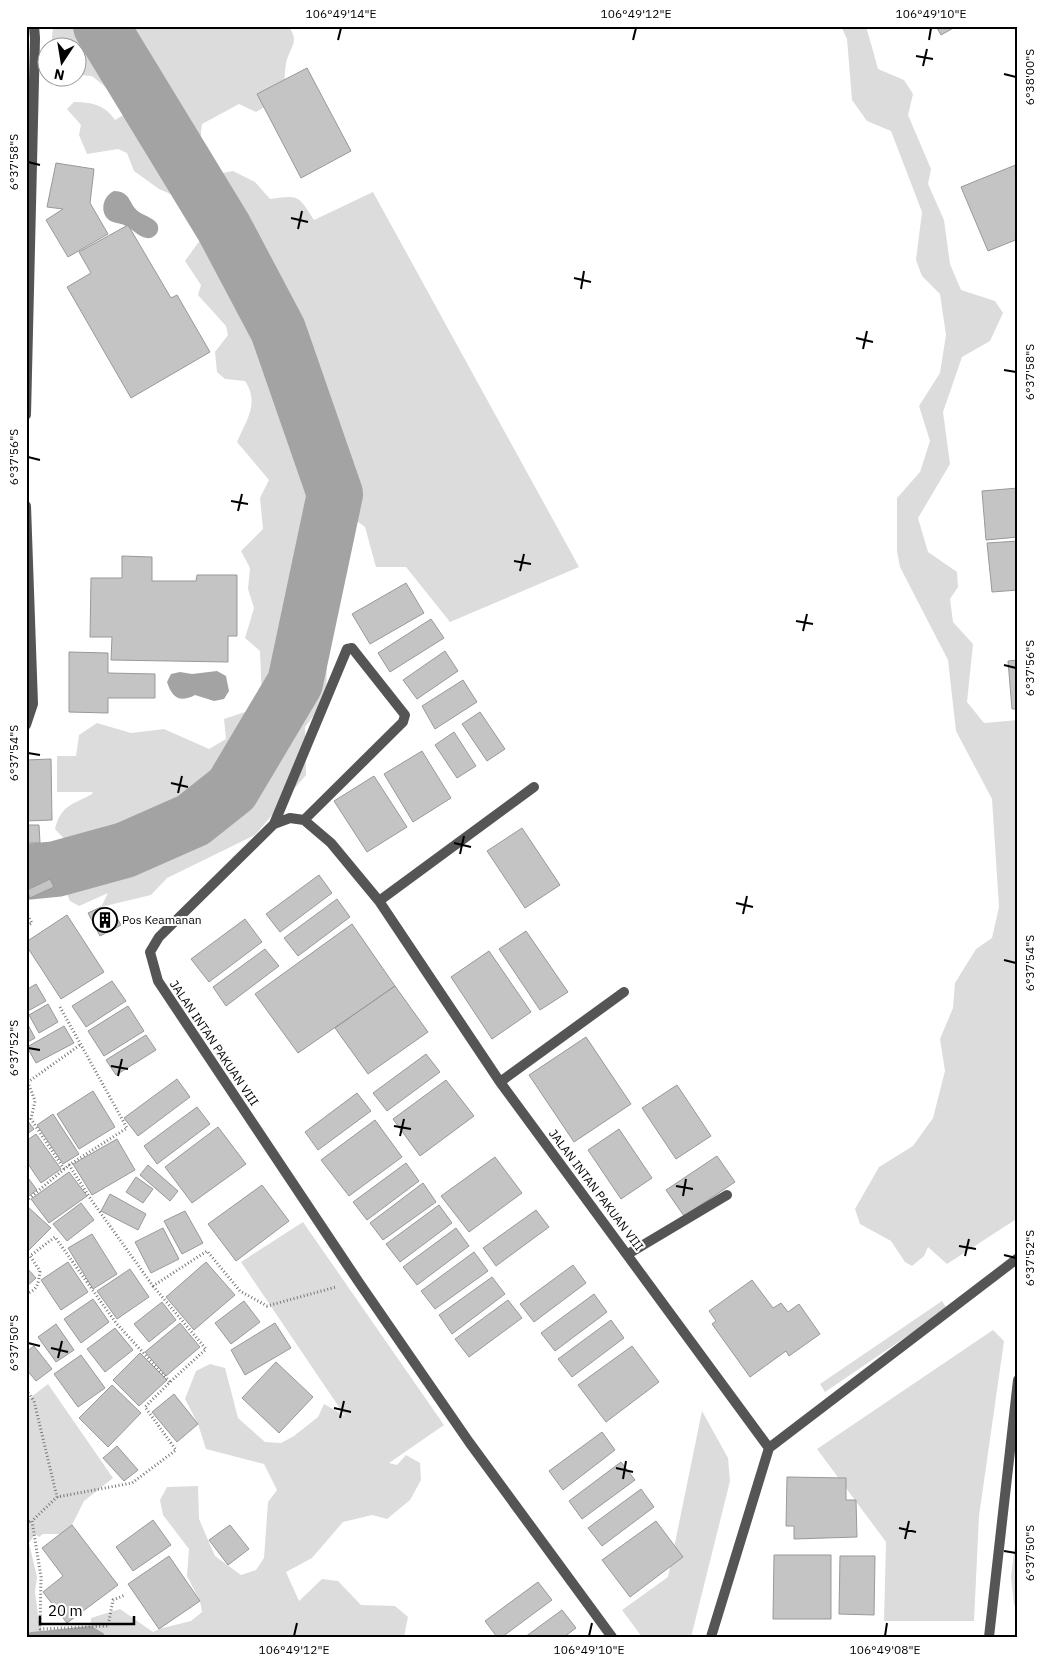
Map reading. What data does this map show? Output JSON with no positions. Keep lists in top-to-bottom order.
{
  "streets": {
    "street": ["JALAN INTAN PAKUAN VIII"]
  },
  "places": {
    "building": ["Pos Keamanan"]
  },
  "scale_bar": "20 m",
  "north": "bottom",
  "coordinates": [
    "106°49'14\"E",
    "106°49'12\"E",
    "106°49'10\"E",
    "6°38'00\"S",
    "6°37'58\"S",
    "6°37'56\"S",
    "6°37'54\"S",
    "6°37'52\"S",
    "6°37'50\"S",
    "106°49'08\"E"
  ]
}
